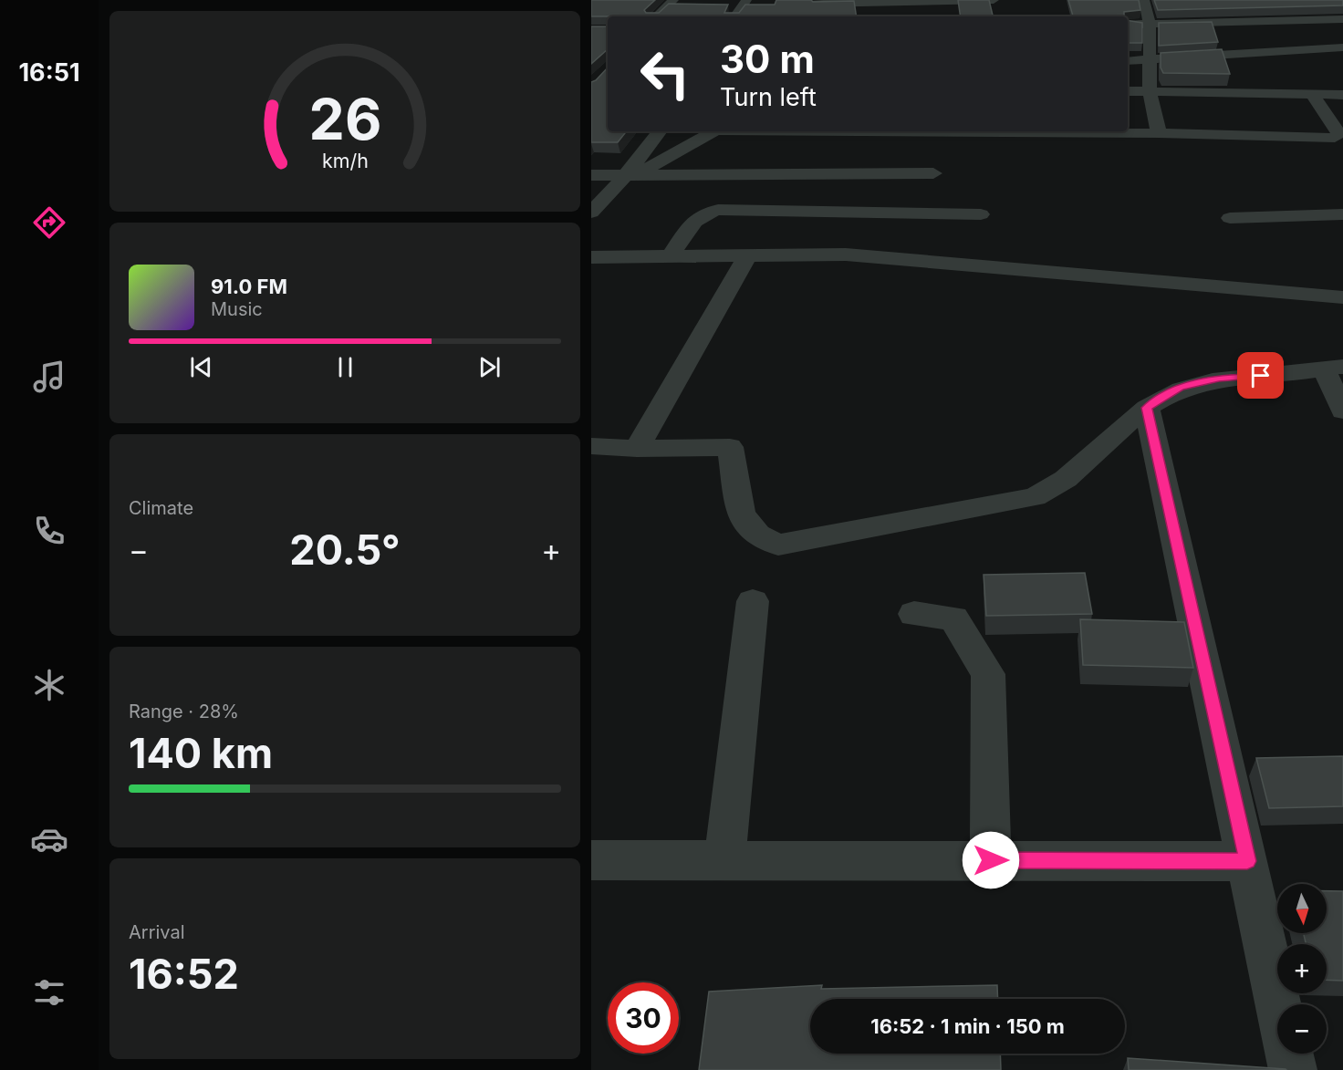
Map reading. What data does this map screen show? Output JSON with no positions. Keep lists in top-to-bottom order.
{
  "north": "bottom",
  "page": {
    "tabs": "16:51",
    "turn": ["30 m", "Turn left"],
    "song": ["91.0 FM", "Music"],
    "tile": [
      "Climate",
      ["Range · 28%", "140 km"],
      ["Arrival", "16:52"]
    ],
    "heat": ["−", "20.5°", "+"],
    "map_buttons": ["+", "−"],
    "limit": "30",
    "trip": "16:52 · 1 min · 150 m",
    "gauge": ["26", "km/h"]
  }
}
